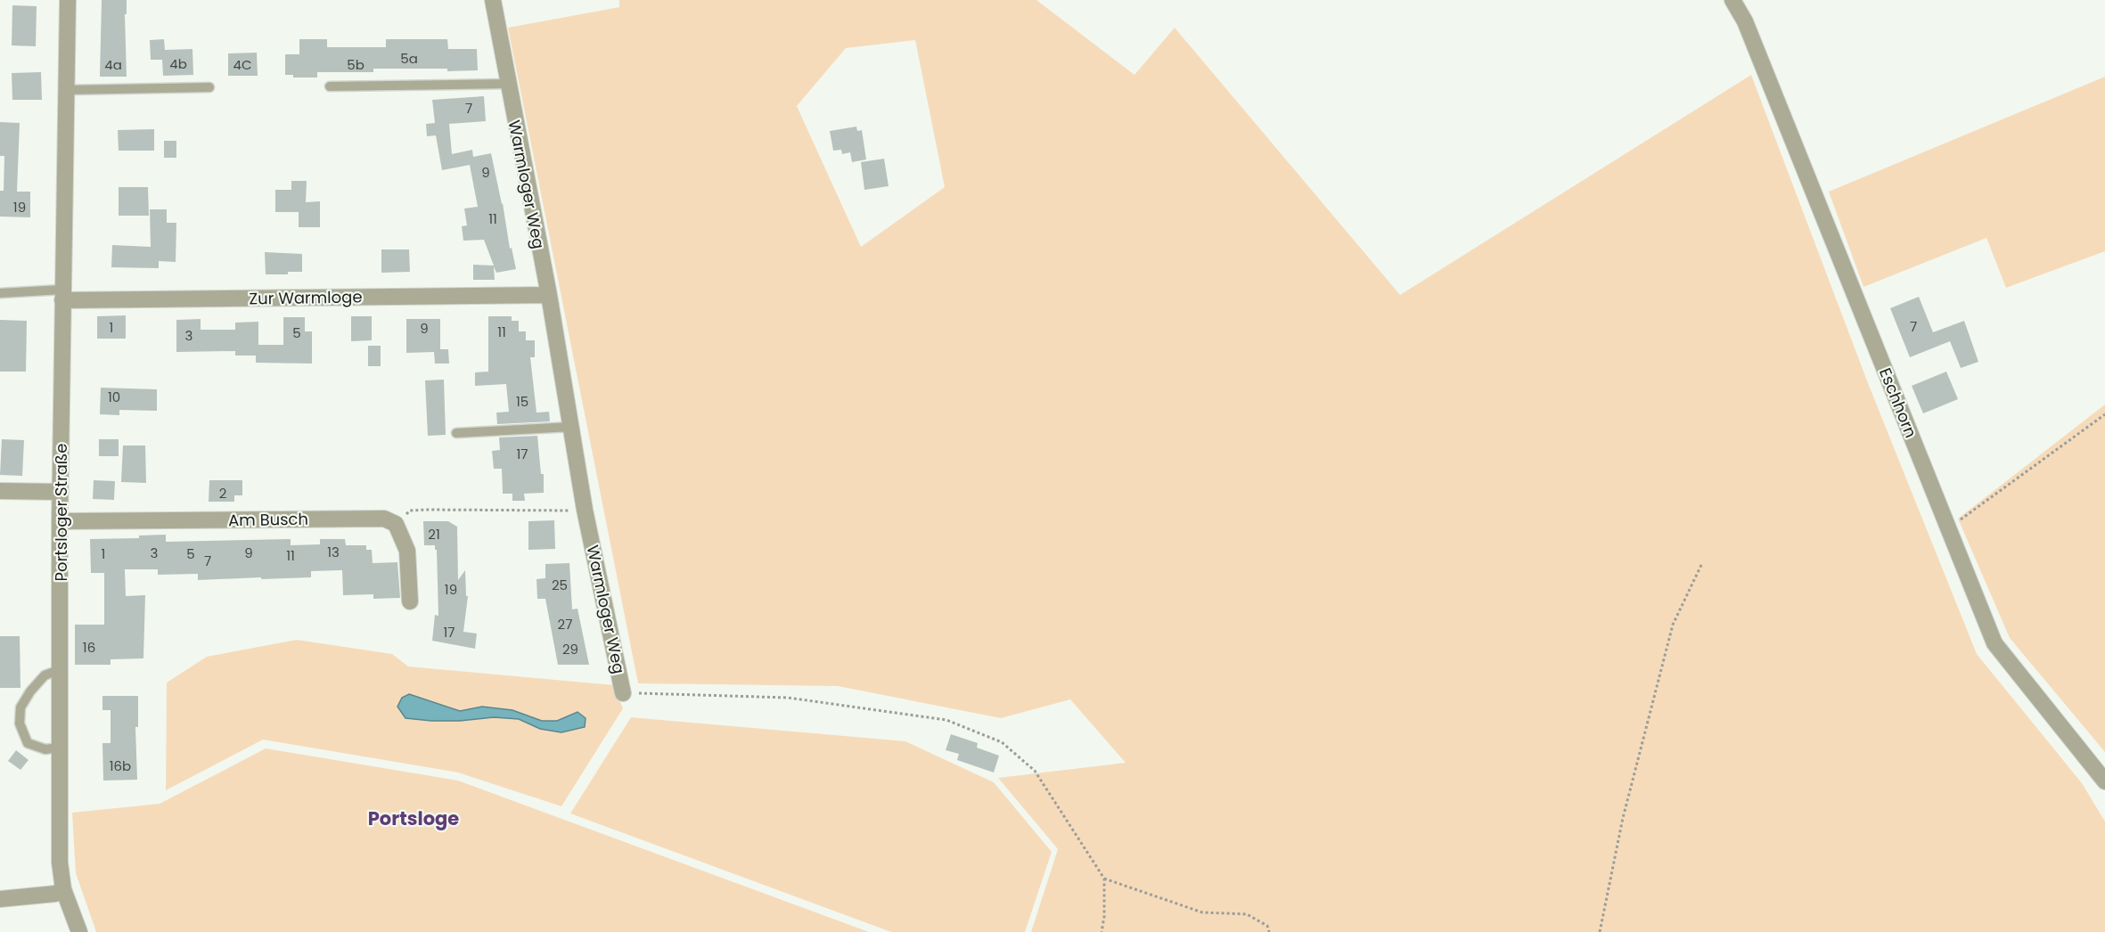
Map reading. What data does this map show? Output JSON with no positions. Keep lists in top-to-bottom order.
{
  "streets": {
    "street": [
      "Warmloger Weg",
      "Zur Warmloge",
      "Eschhorn",
      "Portsloger Straße",
      "Am Busch"
    ]
  },
  "crossings": [
    ["Warmloger Weg", "Zur Warmloge"],
    ["Zur Warmloge", "Portsloger Straße"],
    ["Portsloger Straße", "Am Busch"]
  ],
  "districts": ["Portsloge"],
  "house_numbers": [
    "5a",
    "4b",
    "4a",
    "4C",
    "5b",
    "7",
    "9",
    "19",
    "11",
    "7",
    "1",
    "9",
    "11",
    "5",
    "3",
    "10",
    "15",
    "17",
    "2",
    "21",
    "13",
    "3",
    "9",
    "1",
    "5",
    "11",
    "7",
    "25",
    "19",
    "27",
    "17",
    "16",
    "29",
    "16b"
  ]
}
